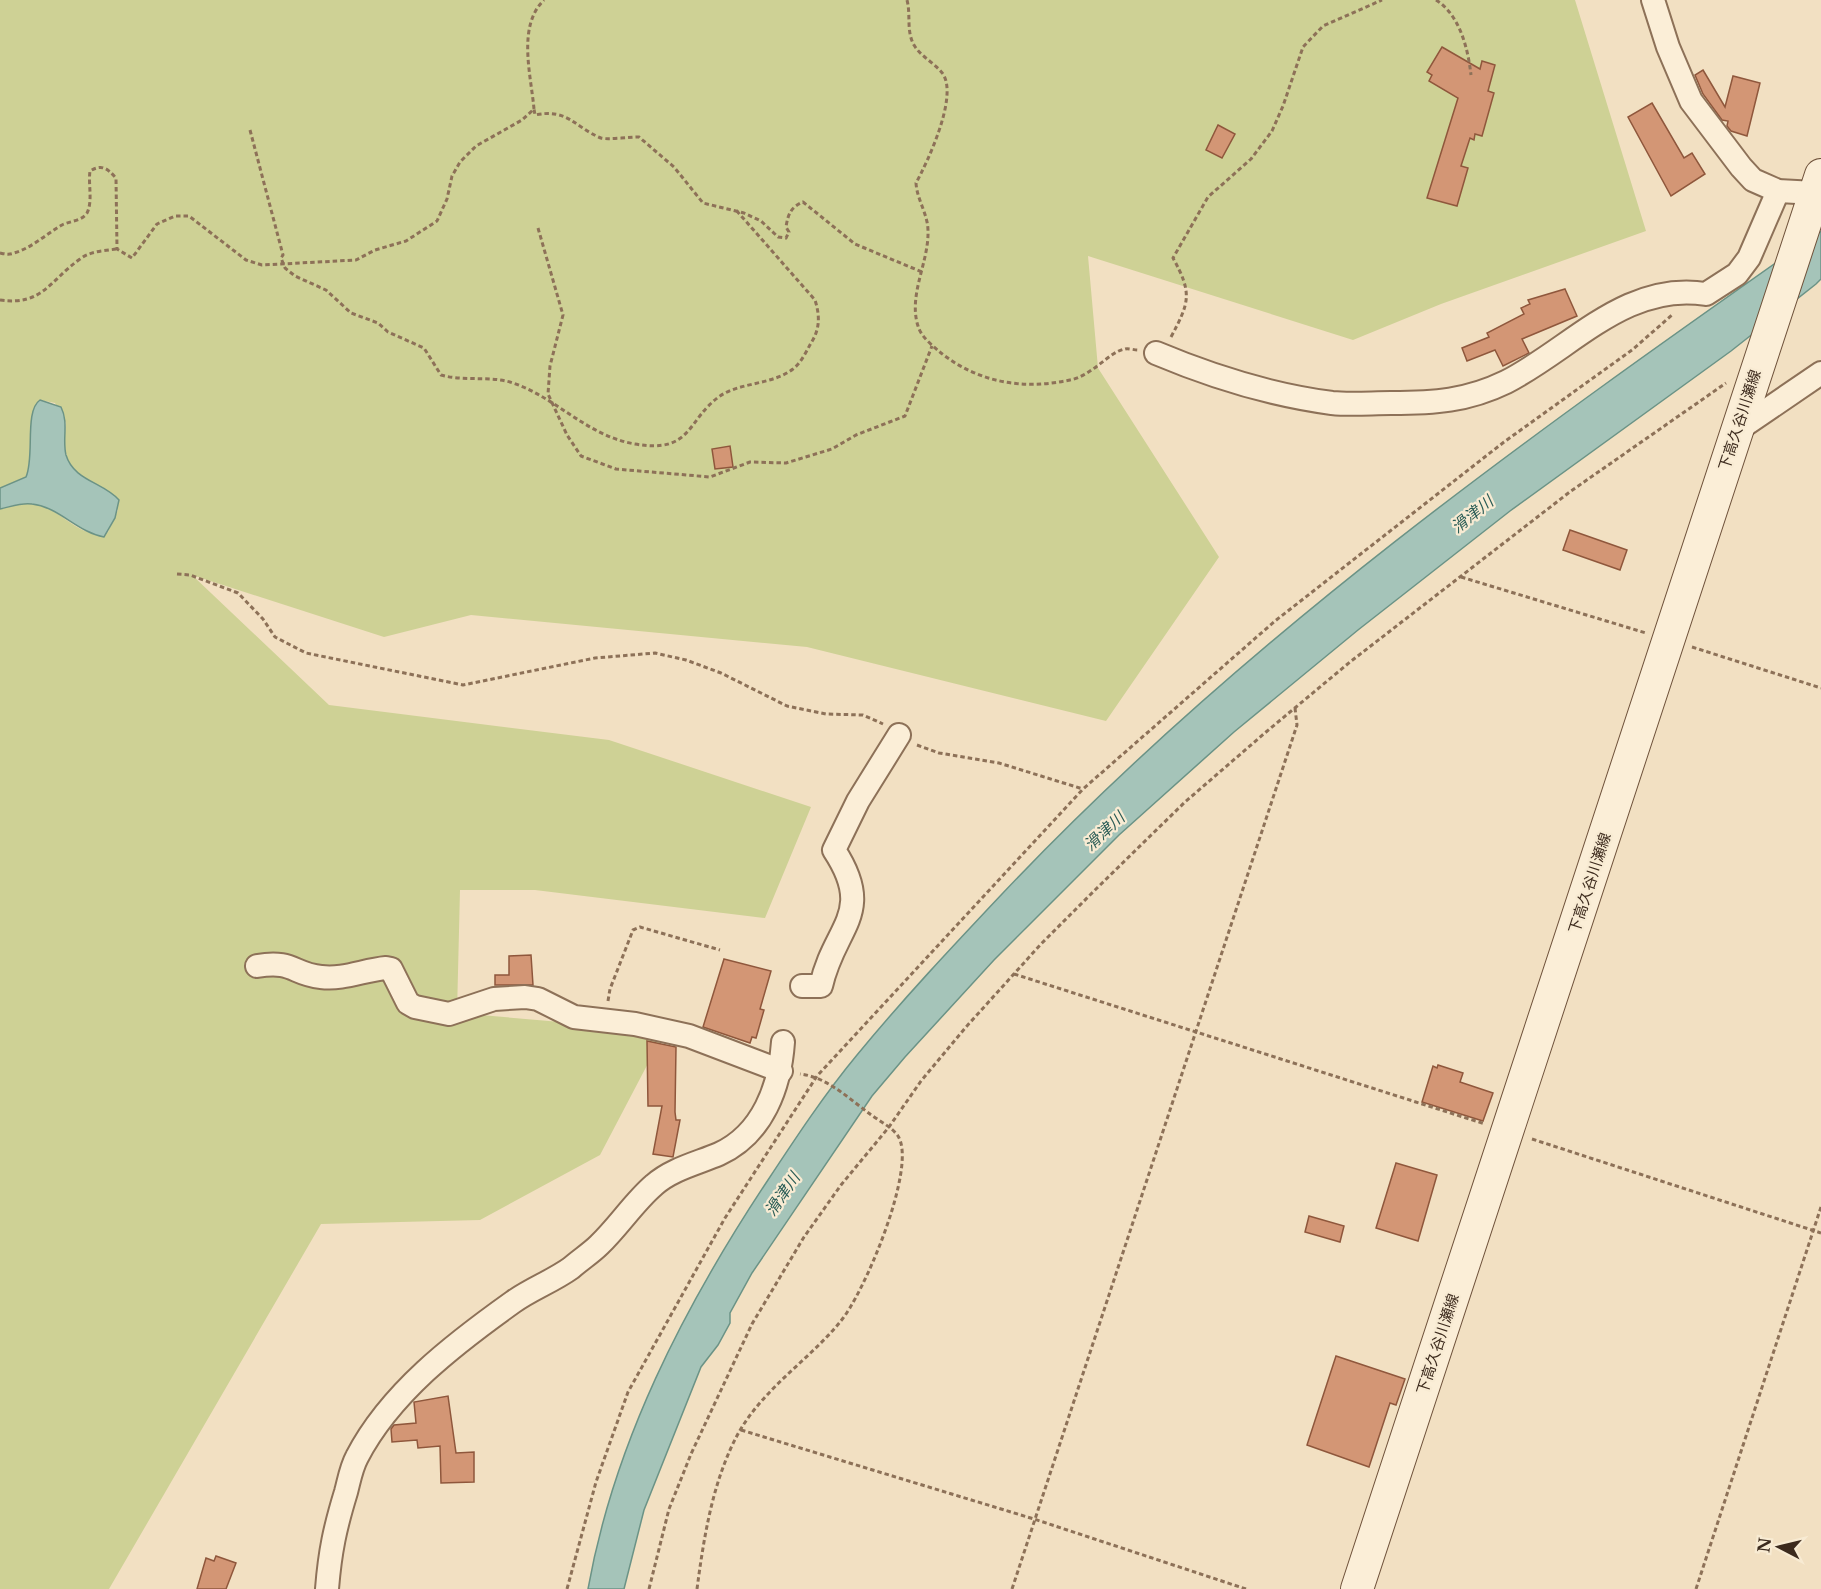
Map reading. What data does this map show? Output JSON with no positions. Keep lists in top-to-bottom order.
{
  "streets": {
    "main road": ["下高久谷川瀬線"]
  },
  "water": ["滑津川"],
  "north": "left"
}
